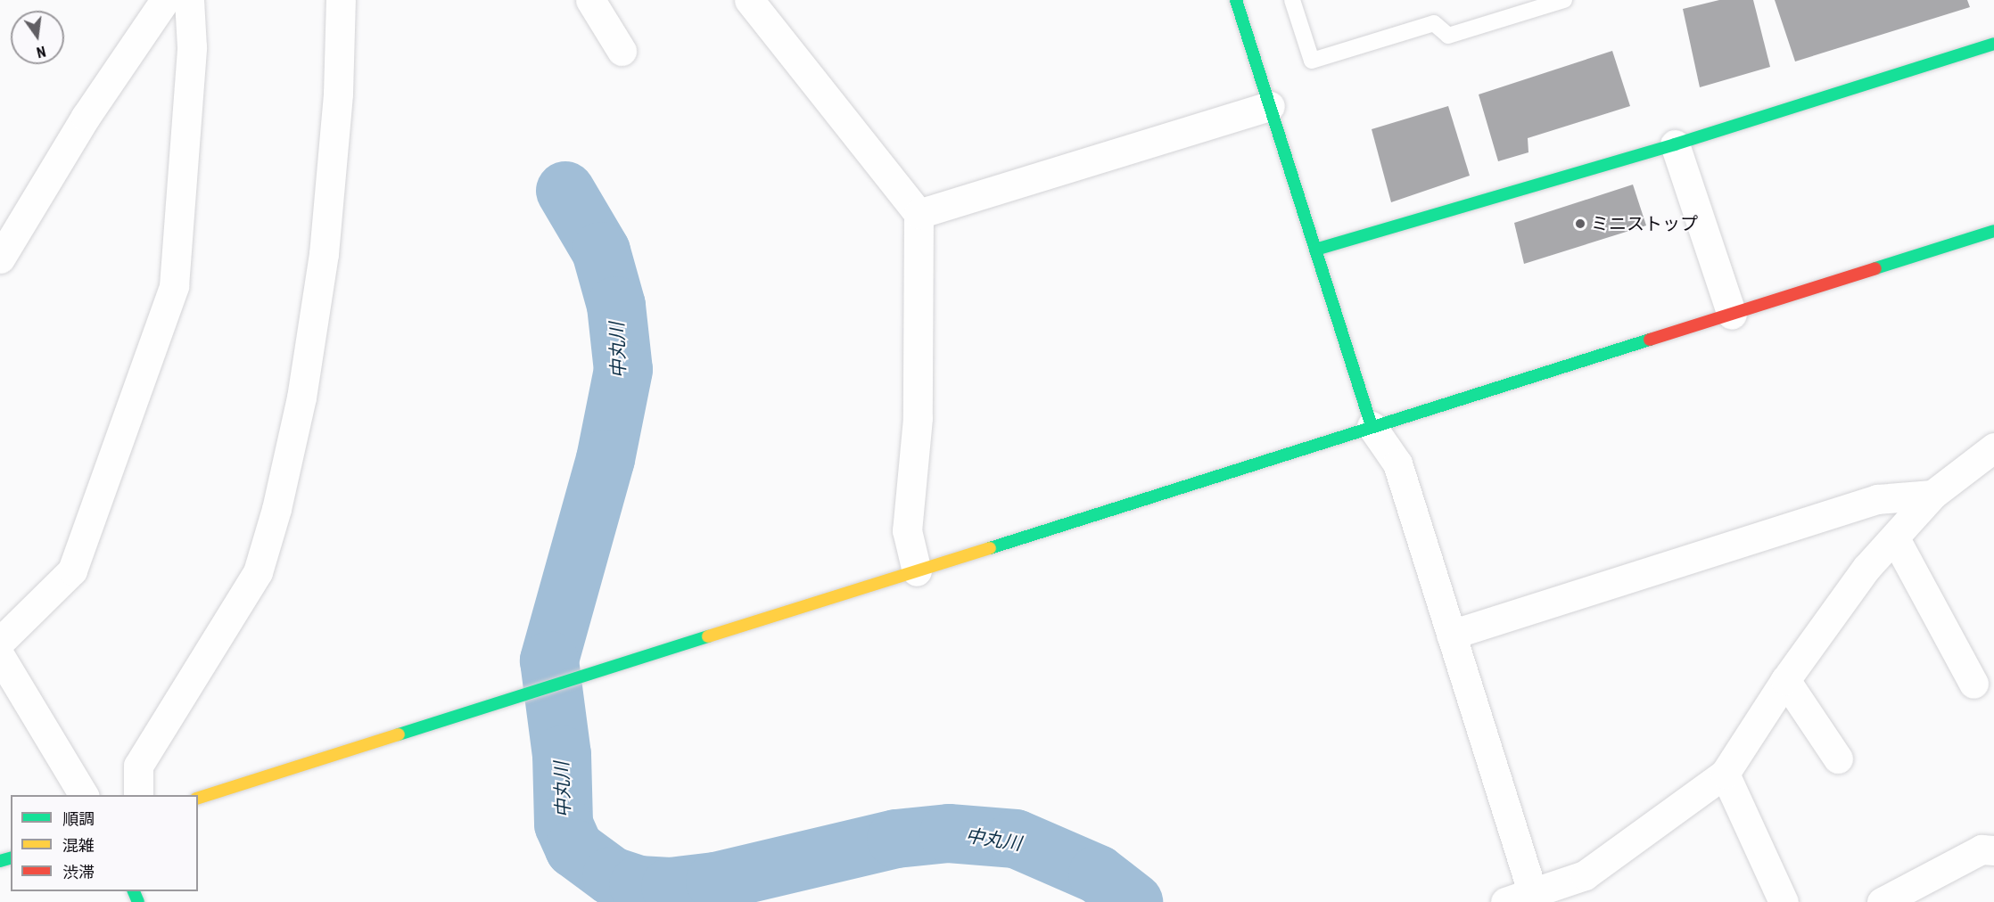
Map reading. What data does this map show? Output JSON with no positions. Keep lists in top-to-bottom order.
{
  "water": ["中丸川"],
  "places": ["ミニストップ"],
  "legend": ["順調", "混雑", "渋滞"],
  "north": "bottom"
}
